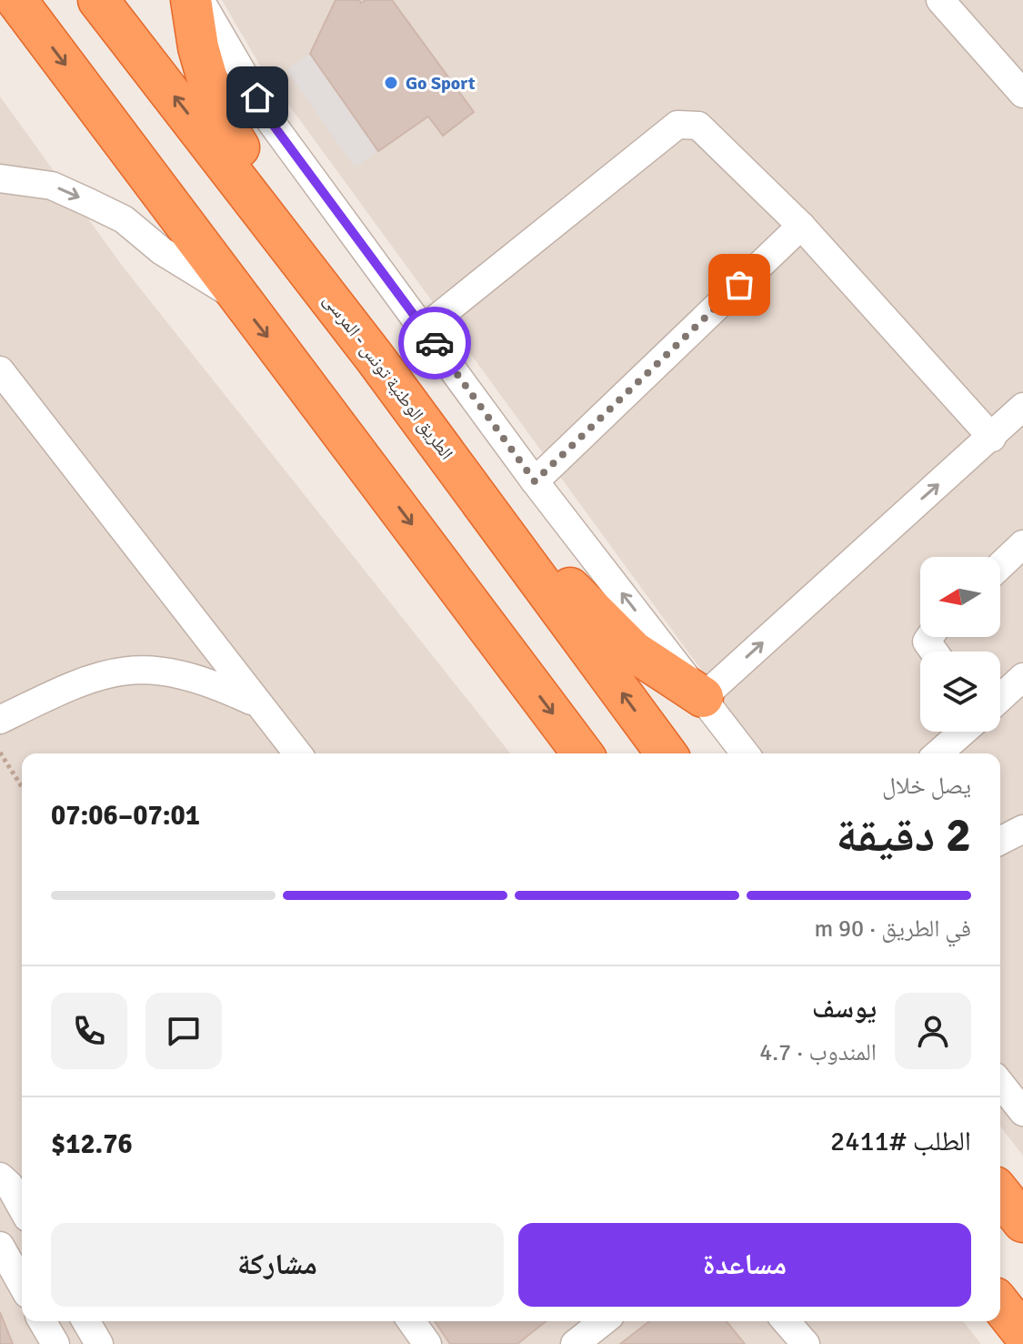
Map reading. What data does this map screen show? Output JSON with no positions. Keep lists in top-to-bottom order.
{
  "streets": {
    "highway": ["الطريق الوطنية تونس - المرسى"]
  },
  "places": ["Go Sport"],
  "north": "left",
  "page": {
    "heading": ["2 دقيقة", "يصل خلال", "07:01–07:06"],
    "panel": [
      "يوسف",
      "المندوب · 4.7",
      "الطلب #2411",
      "$12.76"
    ],
    "bar": "في الطريق · 90 m",
    "buttons": ["مساعدة", "مشاركة"]
  }
}
